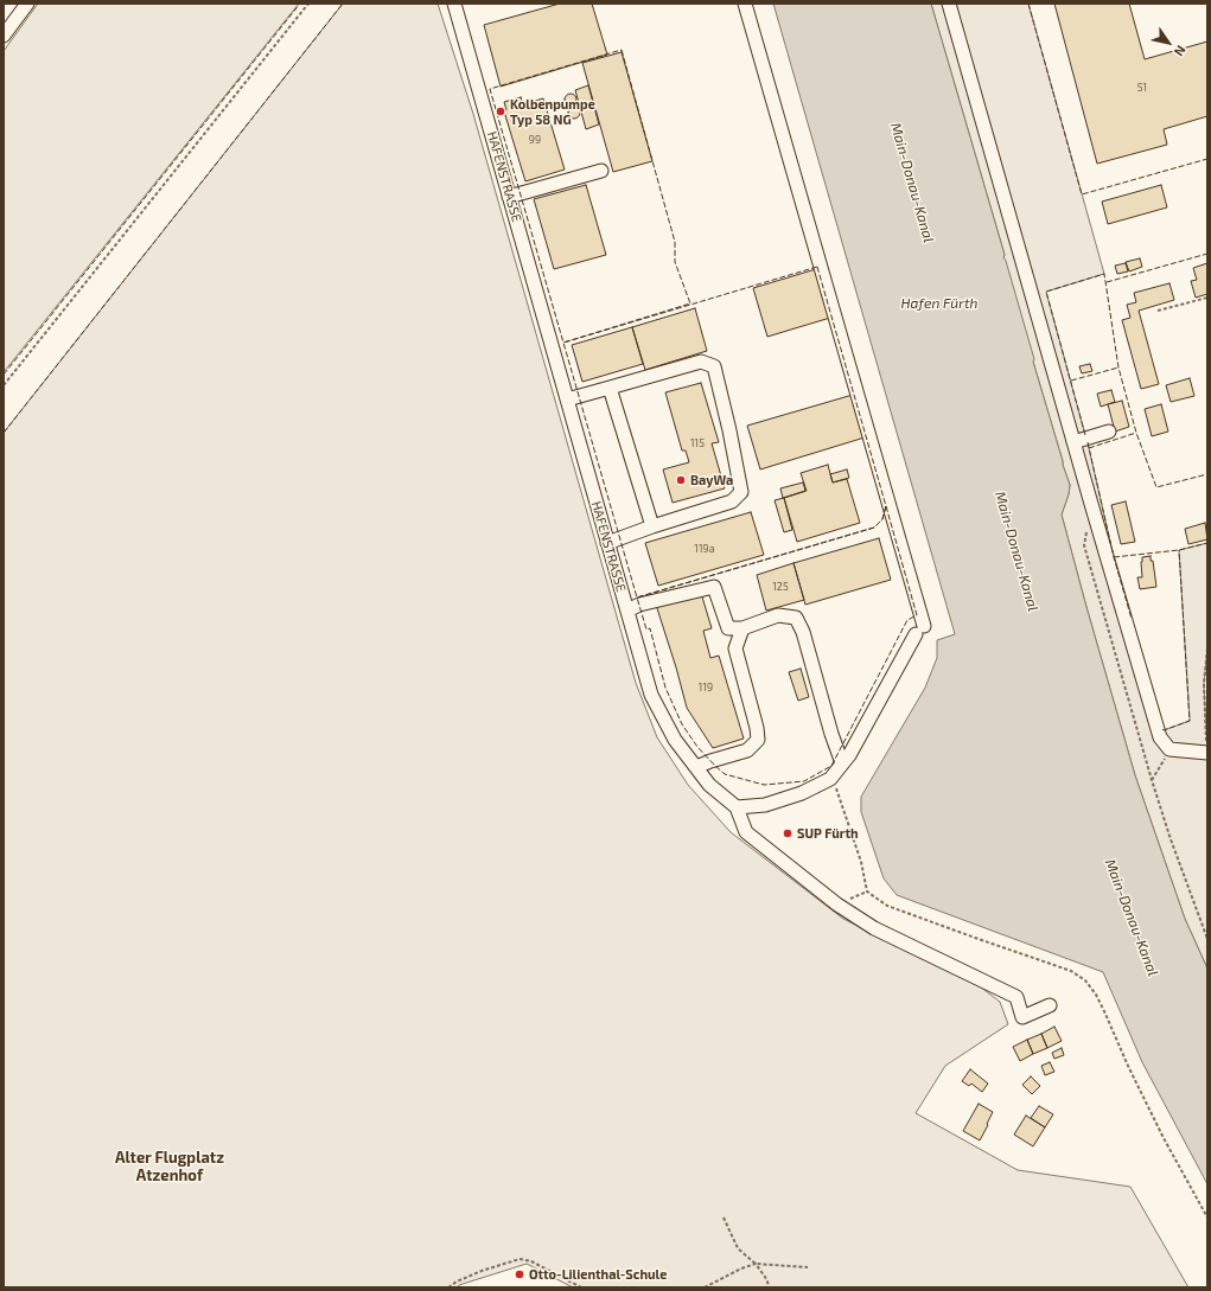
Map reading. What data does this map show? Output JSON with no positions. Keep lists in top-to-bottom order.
{
  "streets": {
    "street": ["HAFENSTRASSE"]
  },
  "districts": ["Alter Flugplatz Atzenhof"],
  "water": ["Main-Donau-Kanal", "Hafen Fürth"],
  "places": [
    "Kolbenpumpe Typ 58 NG",
    "BayWa",
    "SUP Fürth",
    "Otto-Lilienthal-Schule"
  ],
  "house_numbers": [
    "51",
    "99",
    "115",
    "119a",
    "125",
    "119"
  ],
  "north": "bottom right"
}
